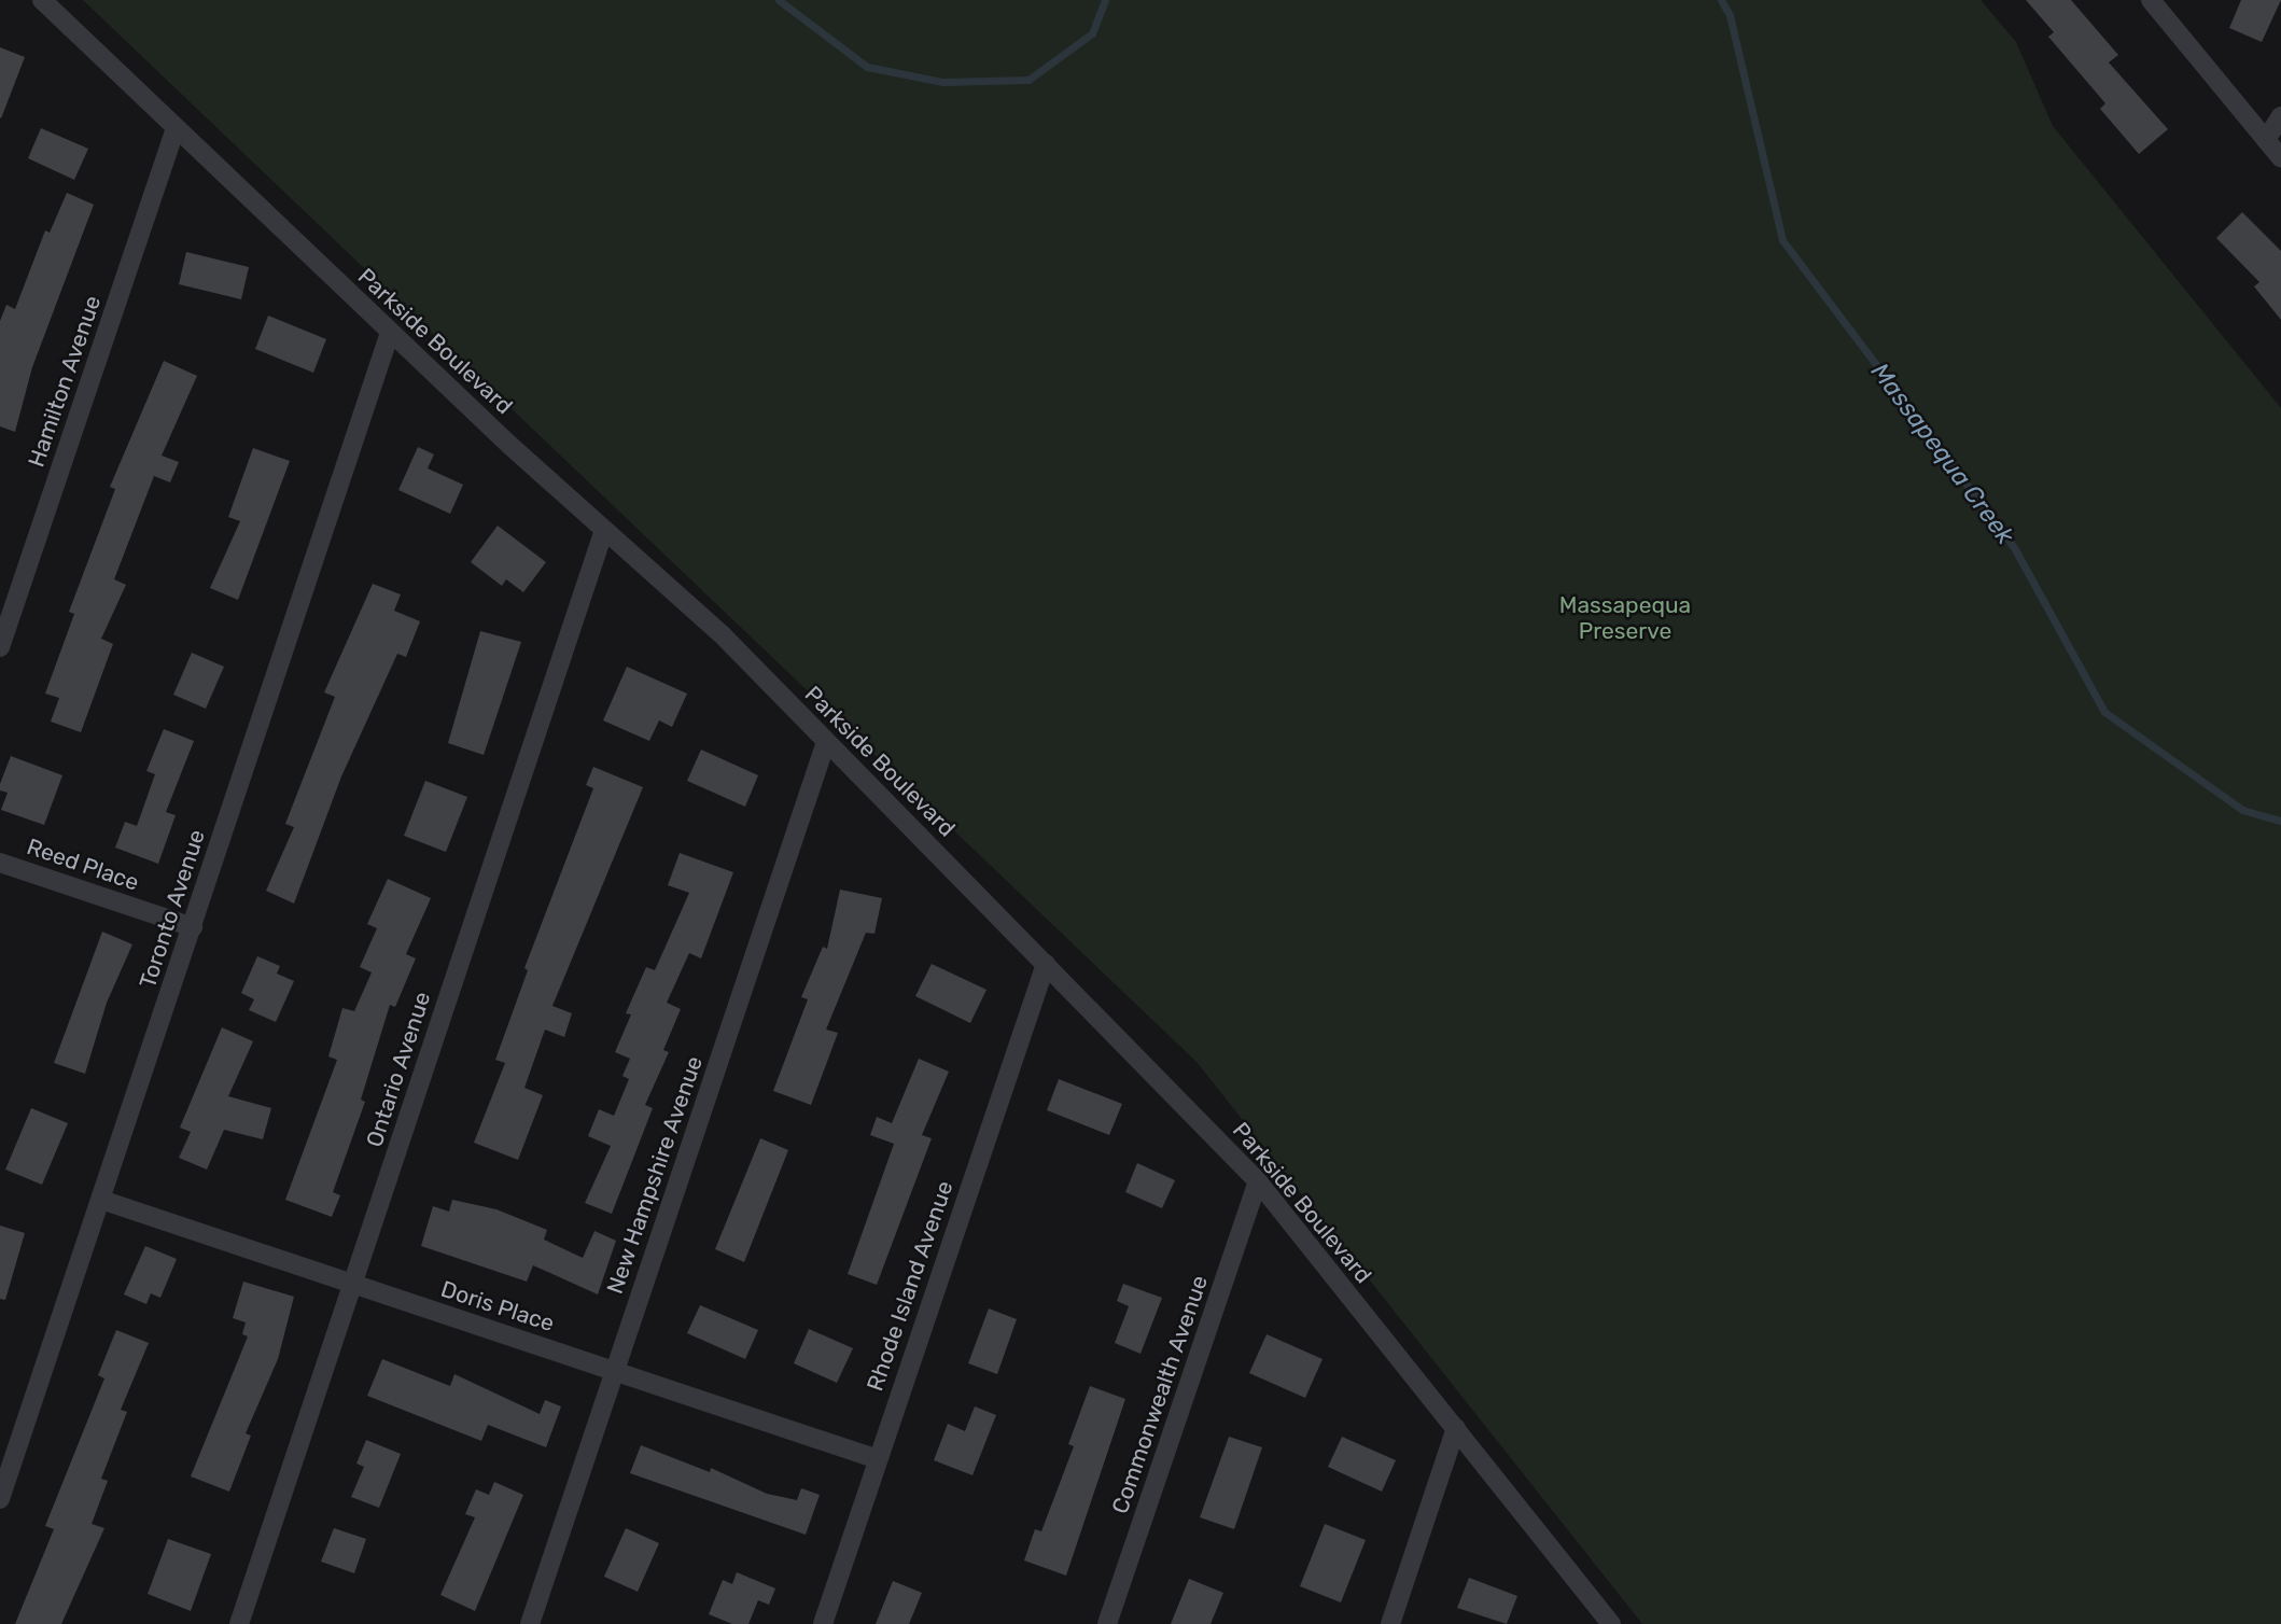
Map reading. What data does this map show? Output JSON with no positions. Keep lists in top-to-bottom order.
{
  "streets": {
    "street": [
      "Parkside Boulevard",
      "Hamilton Avenue",
      "Reed Place",
      "Toronto Avenue",
      "Ontario Avenue",
      "New Hampshire Avenue",
      "Rhode Island Avenue",
      "Doris Place",
      "Commonwealth Avenue"
    ]
  },
  "crossings": [
    ["Parkside Boulevard", "Hamilton Avenue"],
    ["Parkside Boulevard", "Toronto Avenue"],
    ["Parkside Boulevard", "Ontario Avenue"],
    ["Parkside Boulevard", "New Hampshire Avenue"],
    ["Parkside Boulevard", "Rhode Island Avenue"],
    ["Parkside Boulevard", "Commonwealth Avenue"],
    ["Reed Place", "Toronto Avenue"],
    ["Toronto Avenue", "Doris Place"],
    ["Ontario Avenue", "Doris Place"],
    ["New Hampshire Avenue", "Doris Place"],
    ["Rhode Island Avenue", "Doris Place"]
  ],
  "water": ["Massapequa Creek"],
  "parks": ["Massapequa Preserve"]
}
